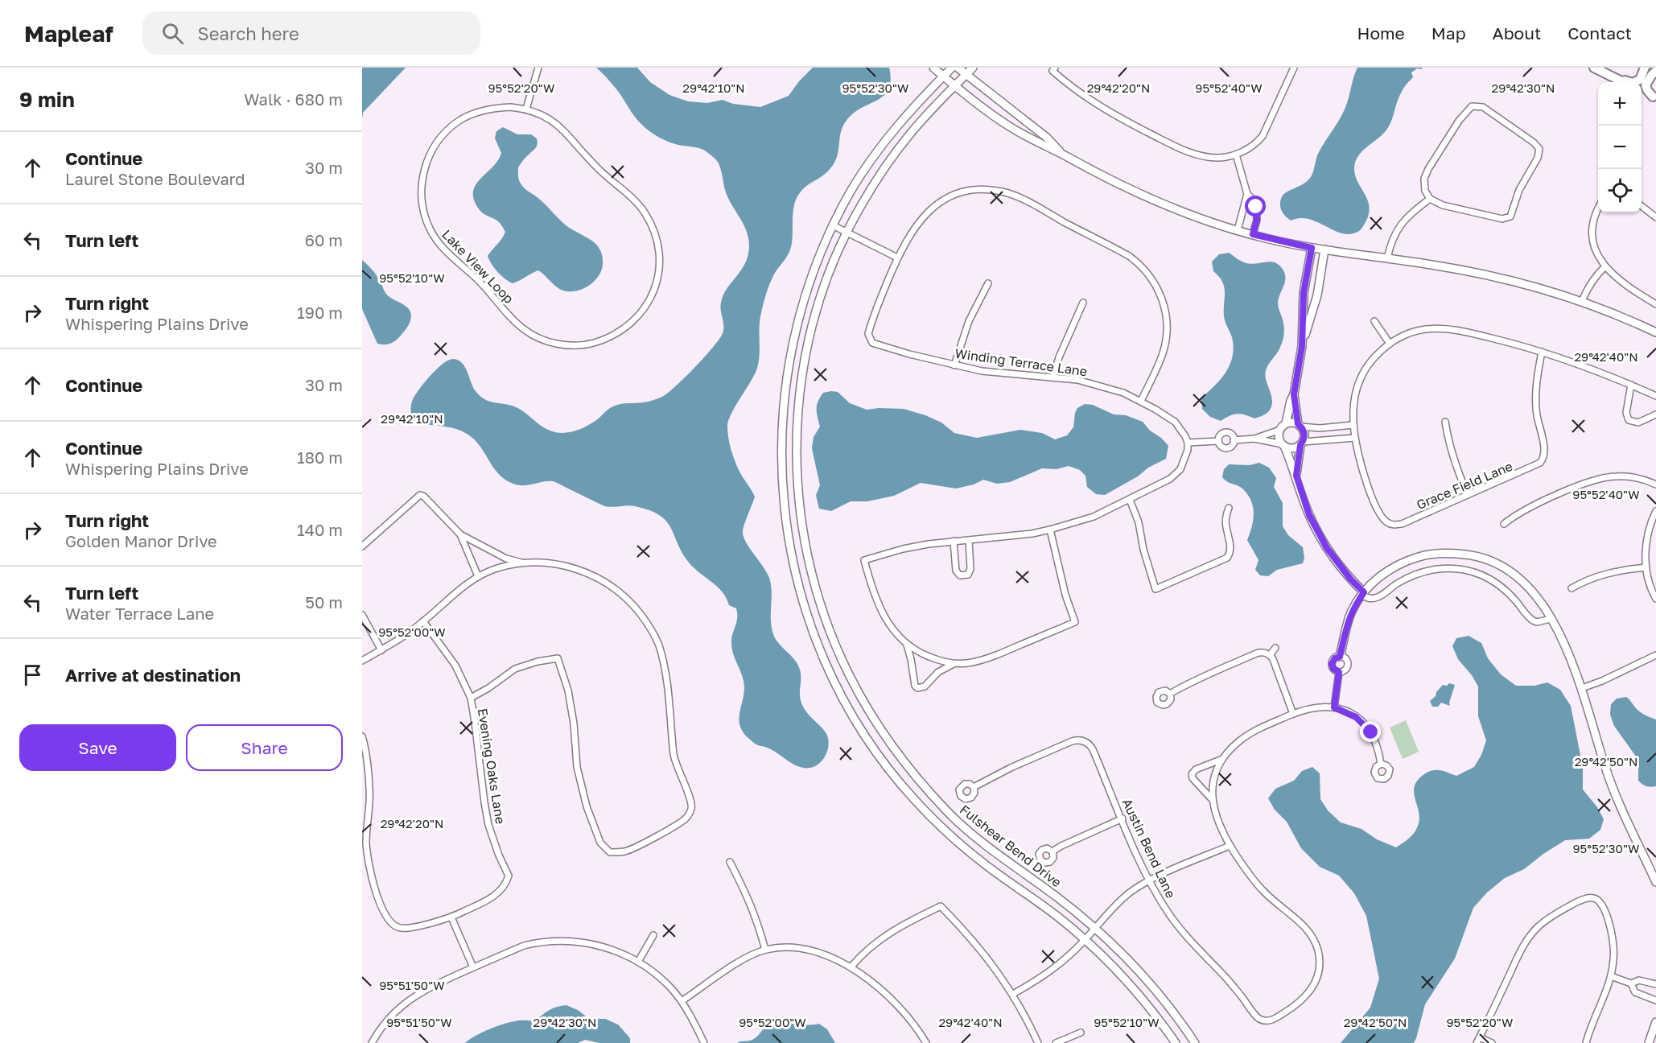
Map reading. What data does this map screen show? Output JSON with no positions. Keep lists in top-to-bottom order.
{
  "streets": {
    "main road": ["Fulshear Bend Drive"],
    "street": [
      "Lake View Loop",
      "Winding Terrace Lane",
      "Grace Field Lane",
      "Evening Oaks Lane",
      "Austin Bend Lane"
    ]
  },
  "page": {
    "header": "Mapleaf",
    "search": "Search here",
    "nav": [
      "Home",
      "Map",
      "About",
      "Contact"
    ],
    "heading": ["9 min", "Walk · 680 m"],
    "map_buttons": ["+", "−"],
    "list": [
      ["Continue", "Laurel Stone Boulevard", "30 m"],
      ["Turn left", "60 m"],
      ["Turn right", "Whispering Plains Drive", "190 m"],
      ["Continue", "30 m"],
      ["Continue", "Whispering Plains Drive", "180 m"],
      ["Turn right", "Golden Manor Drive", "140 m"],
      ["Turn left", "Water Terrace Lane", "50 m"],
      "Arrive at destination"
    ],
    "buttons": ["Save", "Share"]
  },
  "coordinates": [
    "95°52'20\"W",
    "29°42'10\"N",
    "95°52'30\"W",
    "29°42'20\"N",
    "95°52'40\"W",
    "29°42'30\"N",
    "95°52'10\"W",
    "29°42'40\"N",
    "95°52'00\"W",
    "29°42'50\"N",
    "95°51'50\"W"
  ]
}
